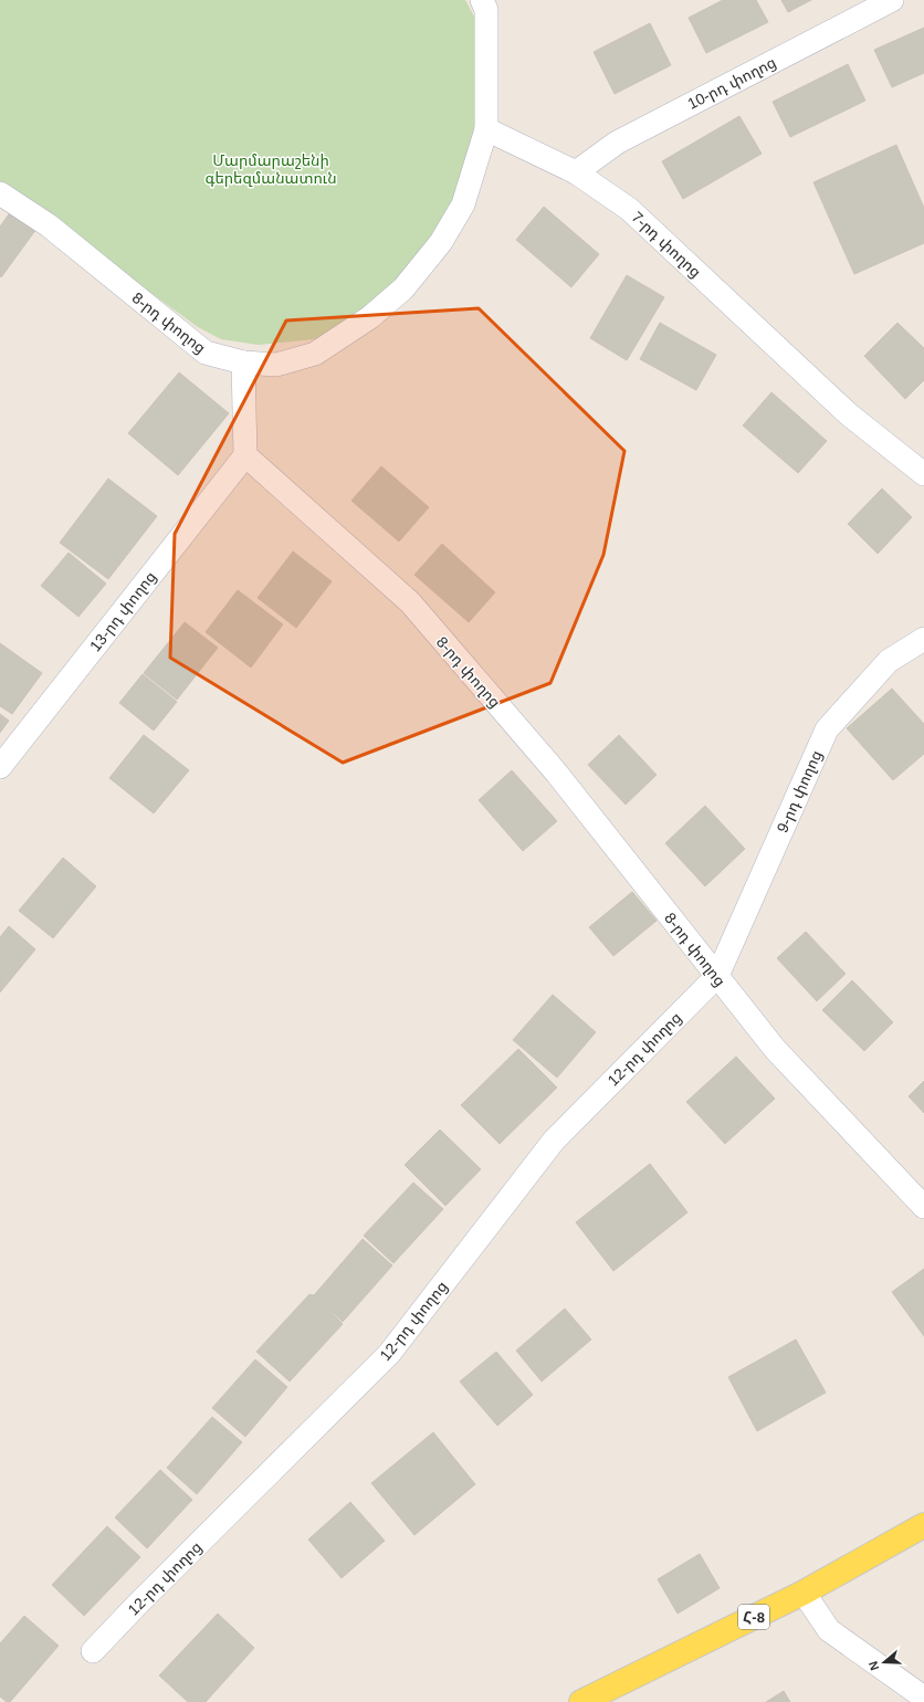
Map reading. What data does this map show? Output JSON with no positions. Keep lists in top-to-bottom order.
{
  "streets": {
    "main road": ["Հ-8"],
    "street": [
      "10-րդ փողոց",
      "7-րդ փողոց",
      "8-րդ փողոց",
      "13-րդ փողոց",
      "9-րդ փողոց",
      "12-րդ փողոց"
    ]
  },
  "crossings": [
    ["10-րդ փողոց", "7-րդ փողոց"],
    ["7-րդ փողոց", "8-րդ փողոց"],
    ["8-րդ փողոց", "13-րդ փողոց"],
    ["8-րդ փողոց", "9-րդ փողոց"],
    ["8-րդ փողոց", "12-րդ փողոց"],
    ["9-րդ փողոց", "12-րդ փողոց"]
  ],
  "parks": ["Մարմարաշենի գերեզմանատուն"],
  "north": "left"
}
